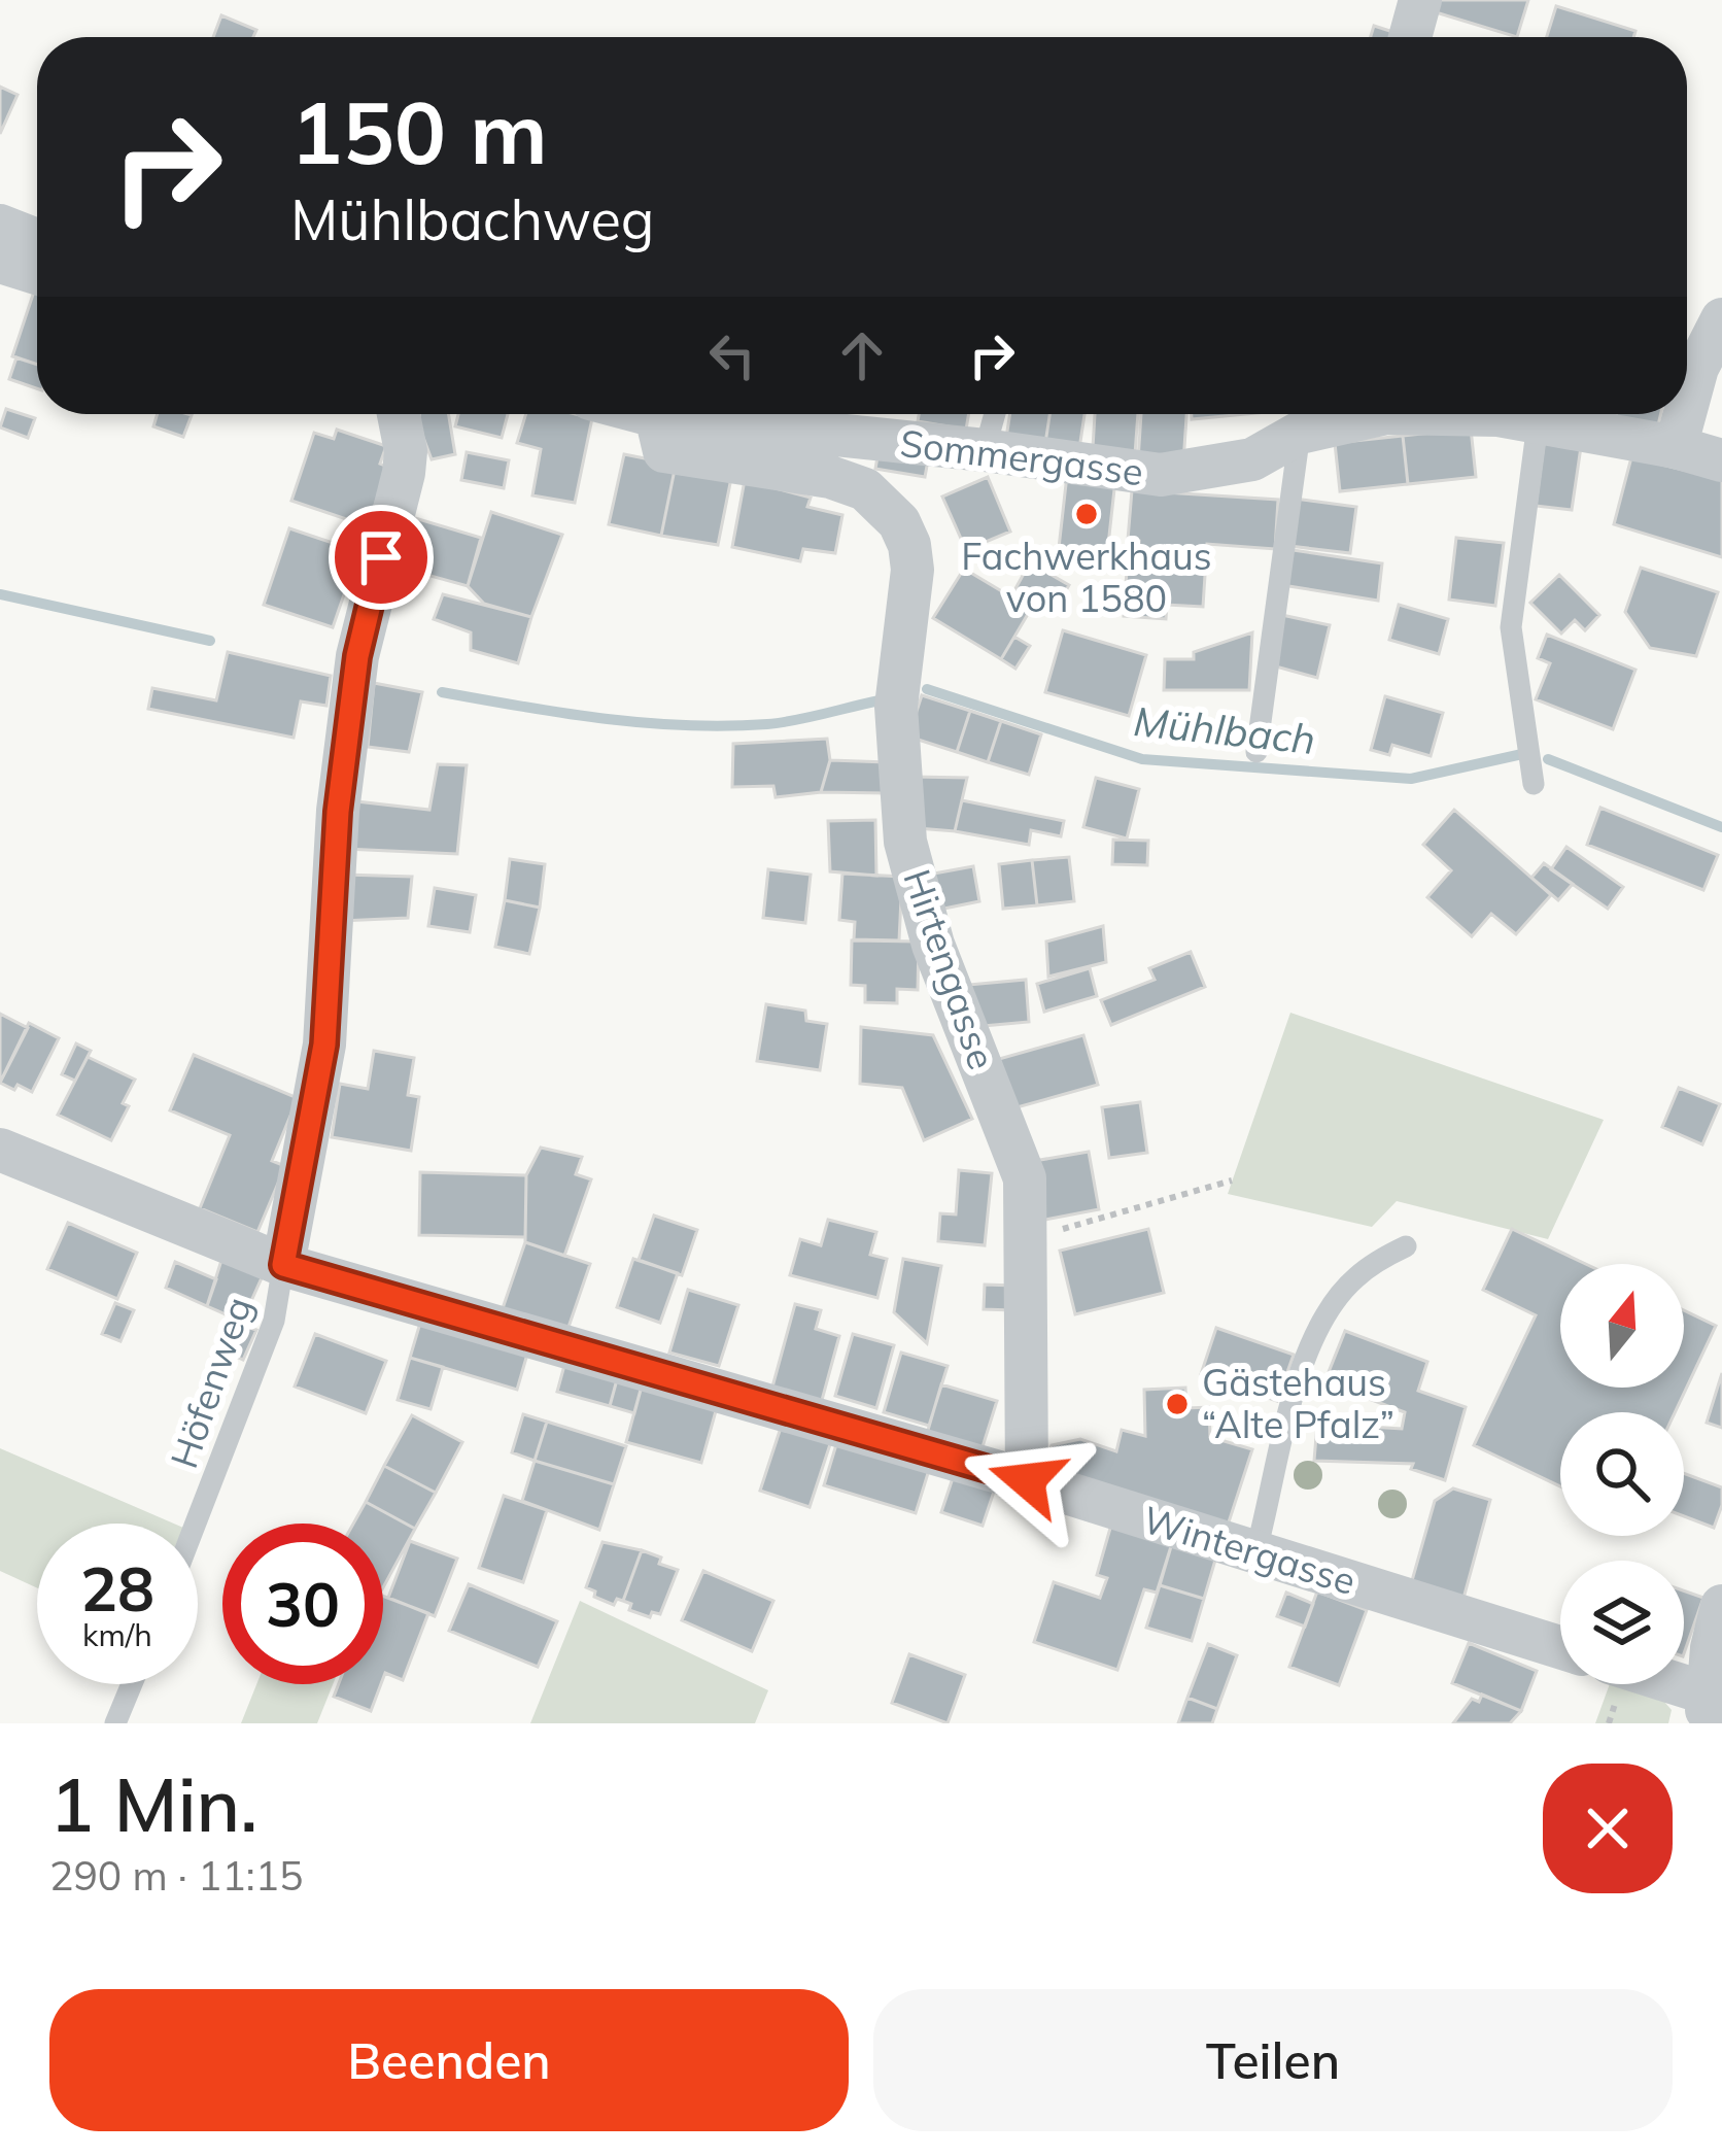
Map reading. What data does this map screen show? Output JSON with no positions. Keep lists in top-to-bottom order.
{
  "streets": {
    "street": ["Sommergasse", "Hirtengasse", "Wintergasse"],
    "lane": ["Höfenweg"]
  },
  "crossings": [
    ["Sommergasse", "Hirtengasse"],
    ["Hirtengasse", "Wintergasse"],
    ["Höfenweg", "Wintergasse"]
  ],
  "water": ["Mühlbach"],
  "places": ["Fachwerkhaus von 1580", "Gästehaus “Alte Pfalz”"],
  "north": "top",
  "page": {
    "turn": ["150 m", "Mühlbachweg"],
    "speed": "28 km/h",
    "limit": "30",
    "heading": ["1 Min.", "290 m · 11:15"],
    "buttons": ["Beenden", "Teilen"]
  }
}
